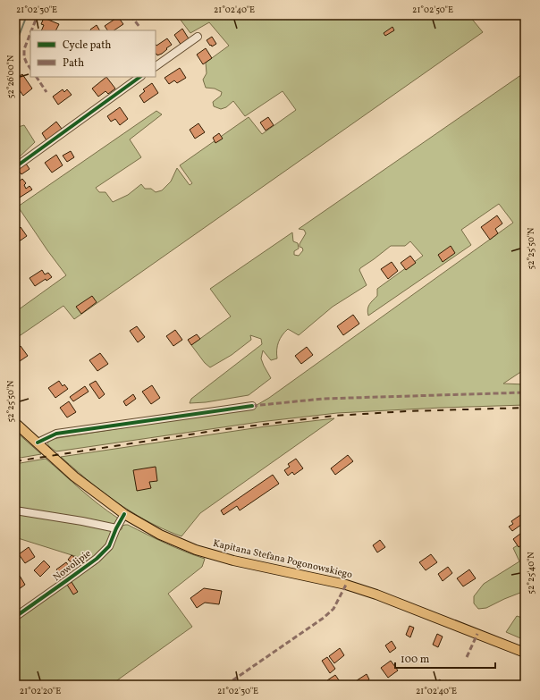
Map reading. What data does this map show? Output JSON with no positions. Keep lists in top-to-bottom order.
{
  "streets": {
    "main road": ["Kapitana Stefana Pogonowskiego"],
    "street": ["Nowolipie"]
  },
  "crossings": [
    ["Kapitana Stefana Pogonowskiego", "Nowolipie"]
  ],
  "legend": ["Cycle path", "Path"],
  "scale_bar": "100 m",
  "coordinates": [
    "21°02'30\"E",
    "21°02'40\"E",
    "21°02'50\"E",
    "52°26'00\"N",
    "52°25'50\"N",
    "52°25'40\"N",
    "21°02'20\"E"
  ]
}
